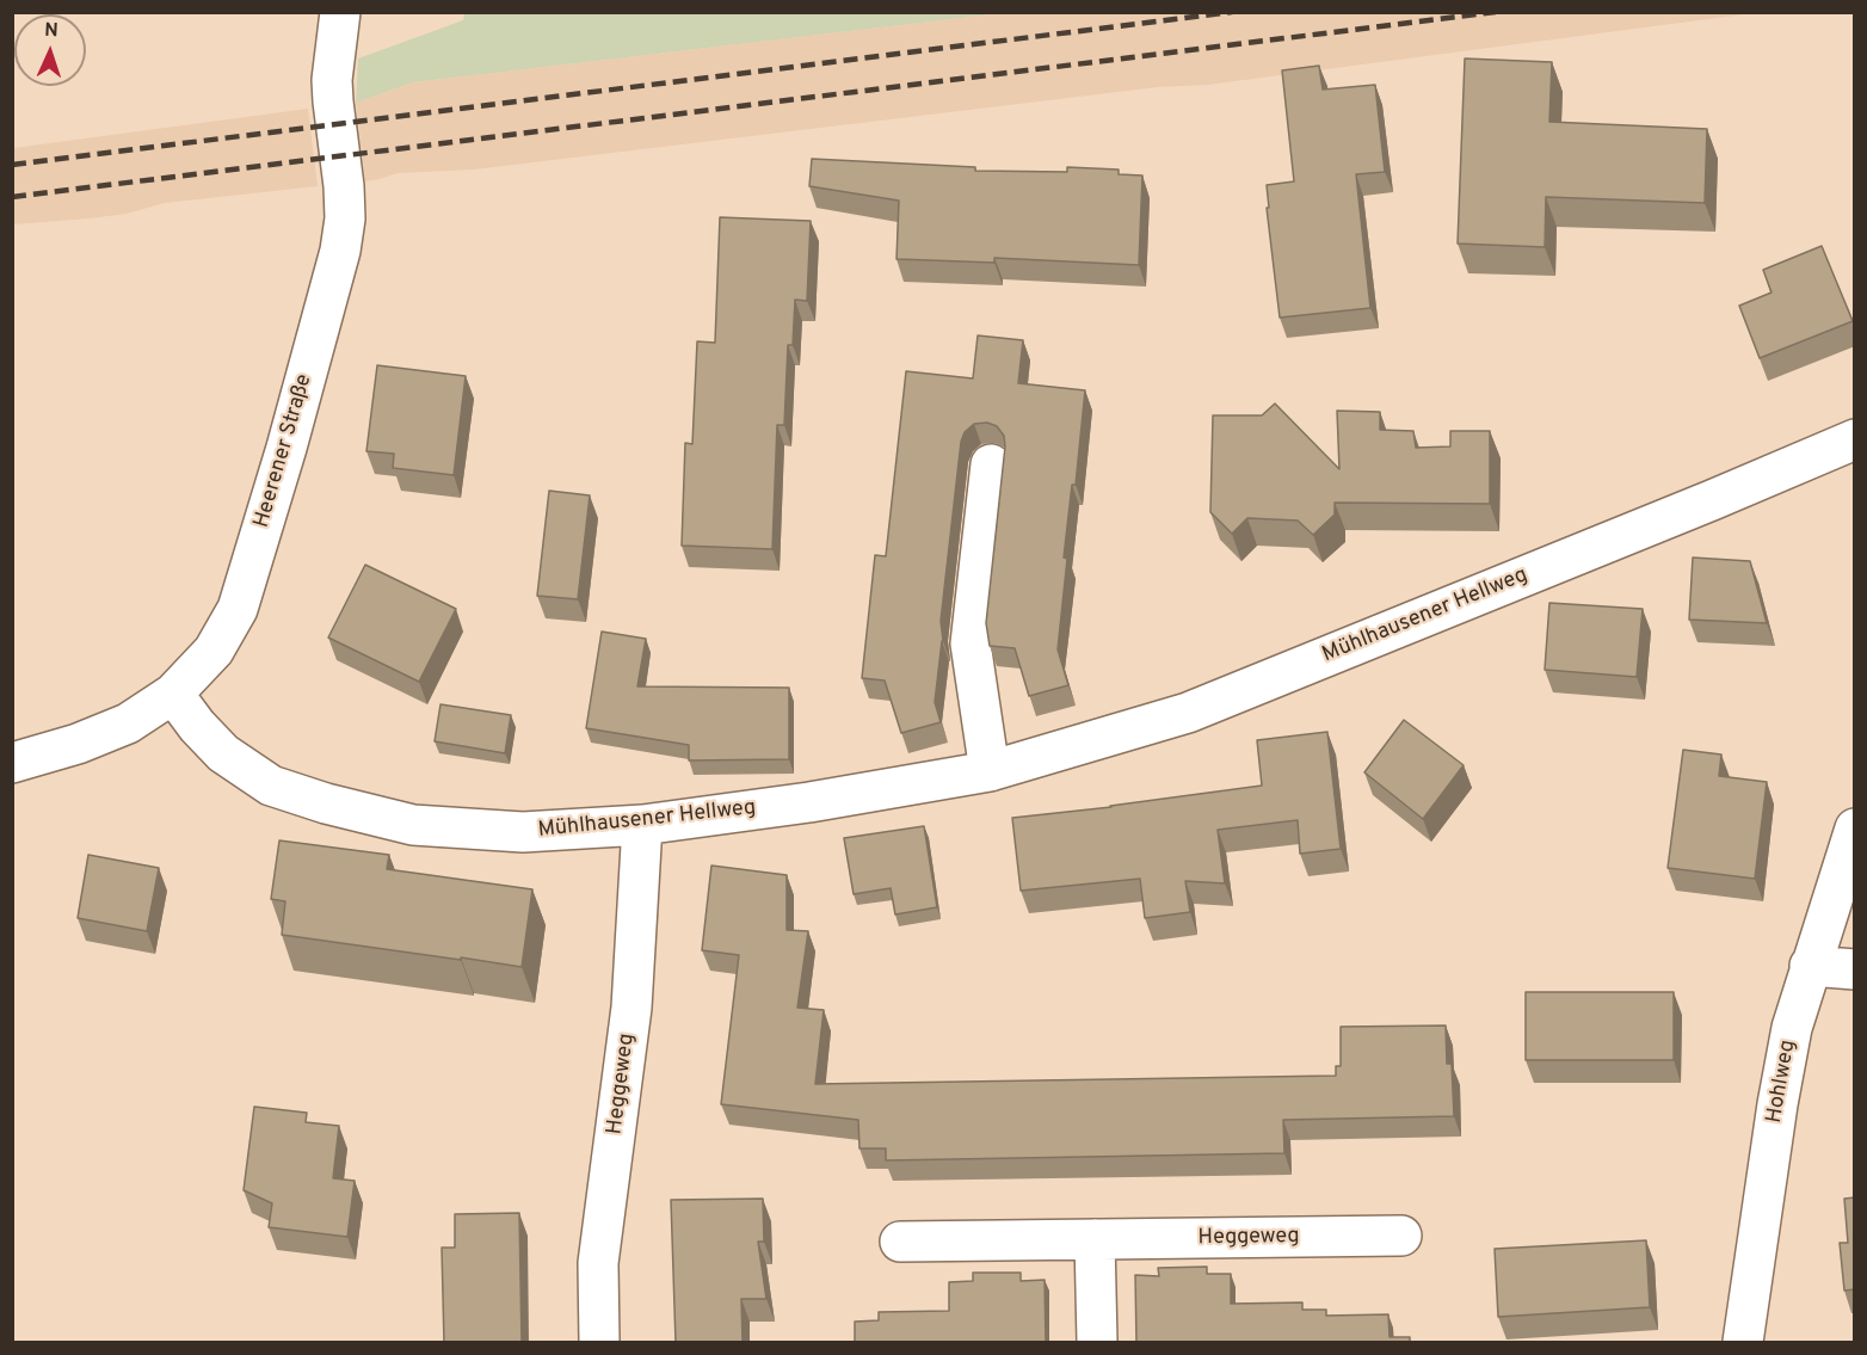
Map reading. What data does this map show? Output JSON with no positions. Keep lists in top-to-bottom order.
{
  "streets": {
    "street": [
      "Heerener Straße",
      "Mühlhausener Hellweg",
      "Hohlweg",
      "Heggeweg"
    ]
  },
  "crossings": [
    ["Heerener Straße", "Mühlhausener Hellweg"],
    ["Mühlhausener Hellweg", "Heggeweg"]
  ],
  "north": "top"
}
